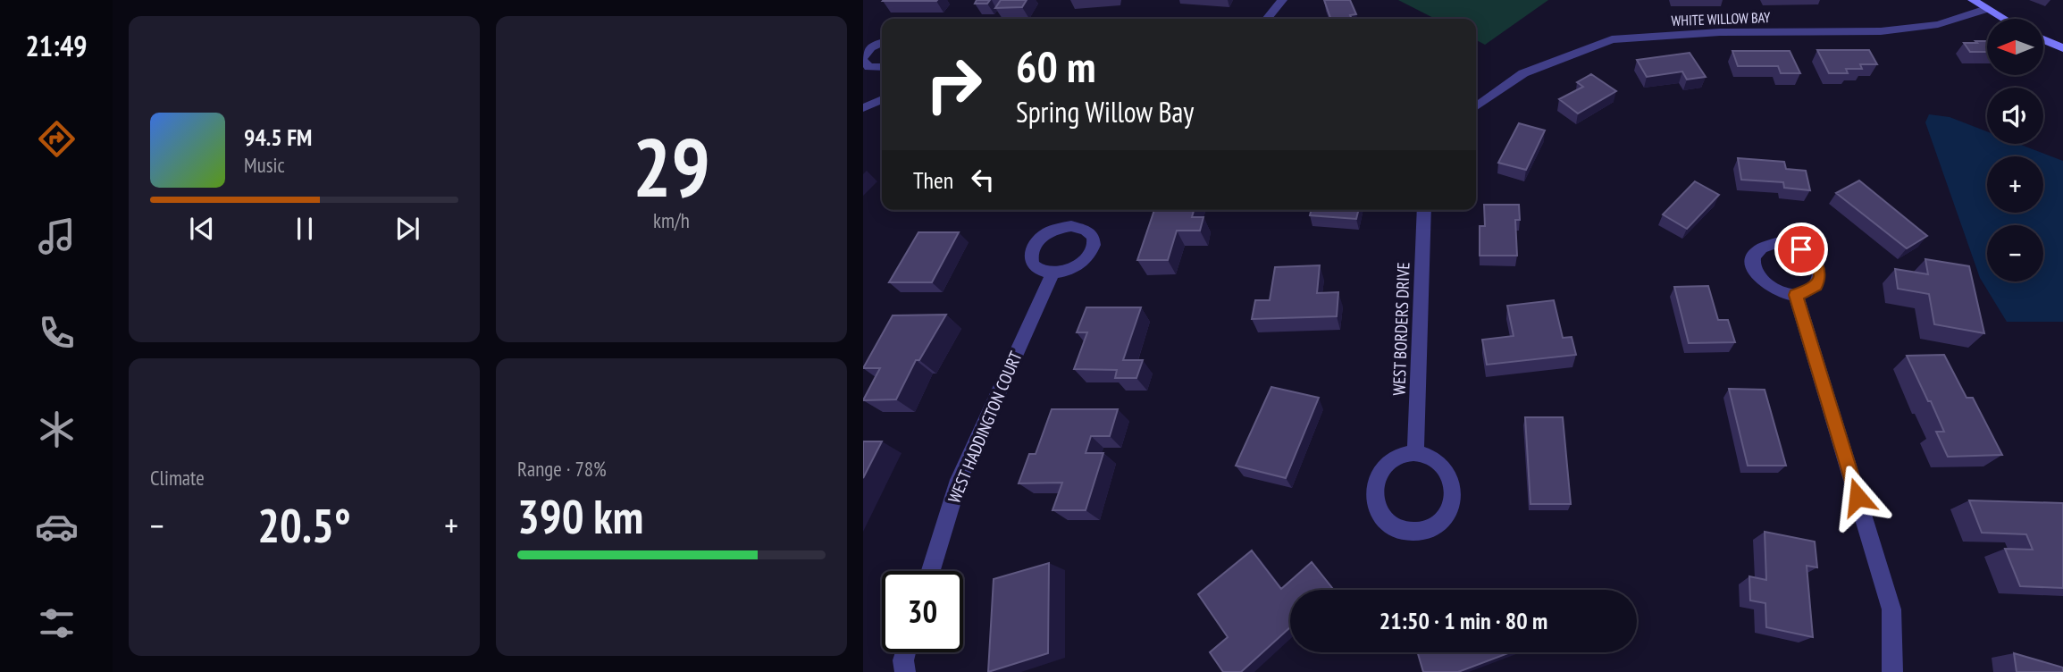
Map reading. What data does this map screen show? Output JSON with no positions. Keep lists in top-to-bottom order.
{
  "streets": {
    "street": ["WHITE WILLOW BAY", "WEST BORDERS DRIVE", "WEST HADDINGTON COURT"]
  },
  "north": "left",
  "page": {
    "tabs": "21:49",
    "tile": [
      ["29", "km/h"],
      "Climate",
      ["Range · 78%", "390 km"]
    ],
    "map_buttons": ["+", "−"],
    "turn": ["60 m", "Spring Willow Bay"],
    "song": ["94.5 FM", "Music"],
    "then": "Then",
    "heat": ["−", "20.5°", "+"],
    "limit": "30",
    "trip": "21:50 · 1 min · 80 m"
  }
}
